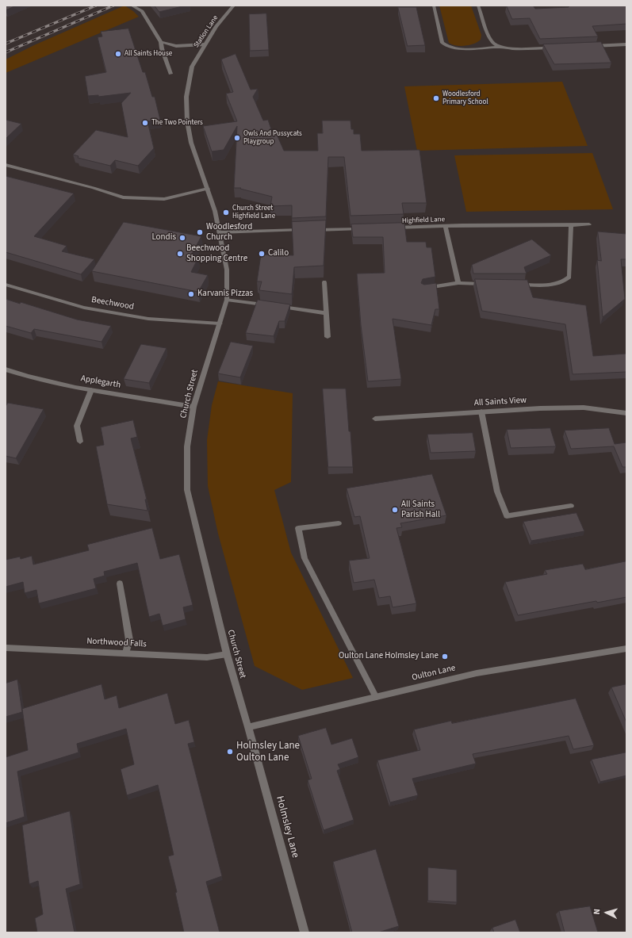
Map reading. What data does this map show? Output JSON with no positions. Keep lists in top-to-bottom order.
{
  "streets": {
    "street": [
      "Station Lane",
      "Highfield Lane",
      "Beechwood",
      "Applegarth",
      "Church Street",
      "All Saints View",
      "Northwood Falls",
      "Oulton Lane",
      "Holmsley Lane"
    ]
  },
  "crossings": [
    ["Station Lane", "Church Street"],
    ["Beechwood", "Church Street"],
    ["Applegarth", "Church Street"],
    ["Church Street", "Northwood Falls"],
    ["Church Street", "Oulton Lane"],
    ["Church Street", "Holmsley Lane"],
    ["Oulton Lane", "Holmsley Lane"]
  ],
  "places": [
    "All Saints House",
    "Woodlesford Primary School",
    "The Two Pointers",
    "Owls And Pussycats Playgroup",
    "Church Street Highfield Lane",
    "Woodlesford Church",
    "Londis",
    "Beechwood Shopping Centre",
    "Calilo",
    "Karvanis Pizzas",
    "All Saints Parish Hall",
    "Oulton Lane Holmsley Lane",
    "Holmsley Lane Oulton Lane"
  ],
  "north": "left"
}
